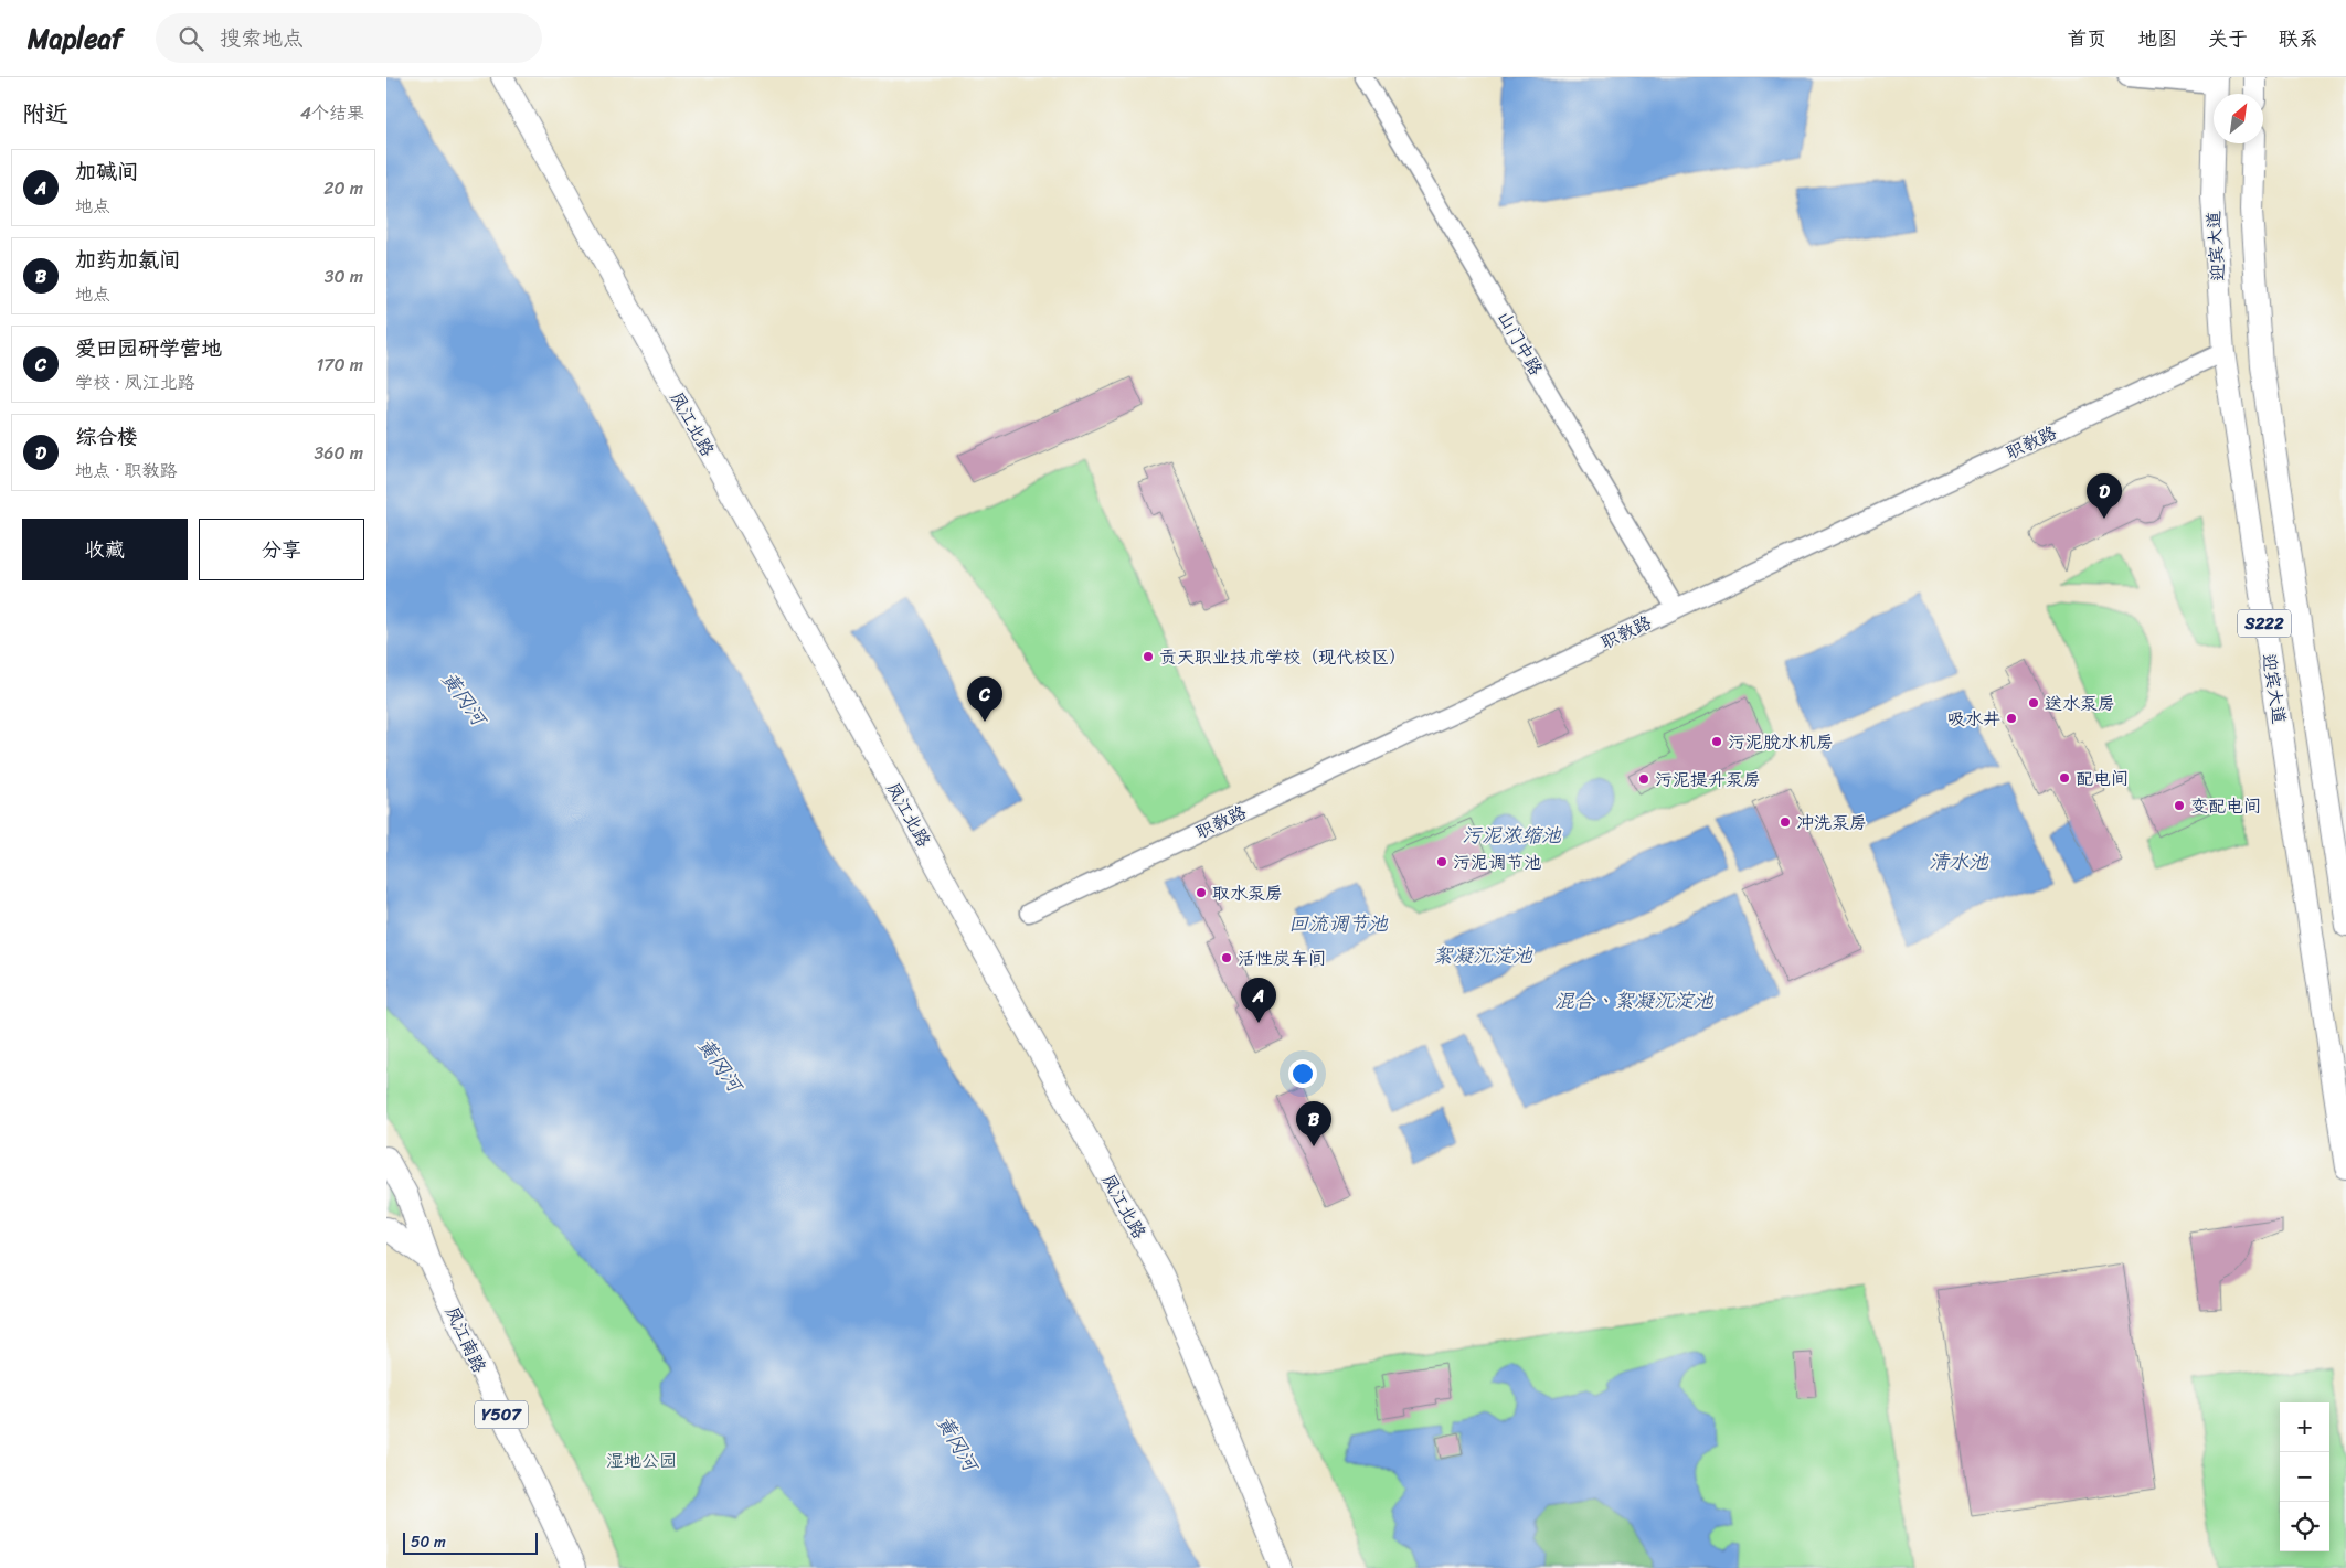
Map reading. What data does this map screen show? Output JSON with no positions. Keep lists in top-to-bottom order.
{
  "streets": {
    "main road": [
      "迎宾大道",
      "凤江北路",
      "S222",
      "凤江南路",
      "Y507"
    ],
    "street": ["山门中路", "职教路"]
  },
  "crossings": [
    ["迎宾大道", "职教路"],
    ["山门中路", "职教路"]
  ],
  "water": [
    "黄冈河",
    "污泥浓缩池",
    "清水池",
    "回流调节池",
    "絮凝沉淀池",
    "混合、絮凝沉淀池"
  ],
  "parks": ["湿地公园"],
  "places": [
    "贡天职业技术学校（现代校区）",
    "送水泵房",
    "吸水井",
    "污泥脱水机房",
    "配电间",
    "污泥提升泵房",
    "变配电间",
    "冲洗泵房",
    "污泥调节池",
    "取水泵房",
    "活性炭车间"
  ],
  "scale_bar": "50 m",
  "north": "top right",
  "page": {
    "header": "Mapleaf",
    "search": "搜索地点",
    "nav": [
      "首页",
      "地图",
      "关于",
      "联系"
    ],
    "heading": ["附近", "4个结果"],
    "list": [
      {
        "mark": "A",
        "name": "加碱间",
        "note": "地点",
        "value": "20 m"
      },
      {
        "mark": "B",
        "name": "加药加氯间",
        "note": "地点",
        "value": "30 m"
      },
      {
        "mark": "C",
        "name": "爱田园研学营地",
        "note": "学校 · 凤江北路",
        "value": "170 m"
      },
      {
        "mark": "D",
        "name": "综合楼",
        "note": "地点 · 职教路",
        "value": "360 m"
      }
    ],
    "pins": [
      "D",
      "C",
      "A",
      "B"
    ],
    "buttons": ["收藏", "分享"],
    "map_buttons": ["+", "−"],
    "scale": "50 m"
  }
}
